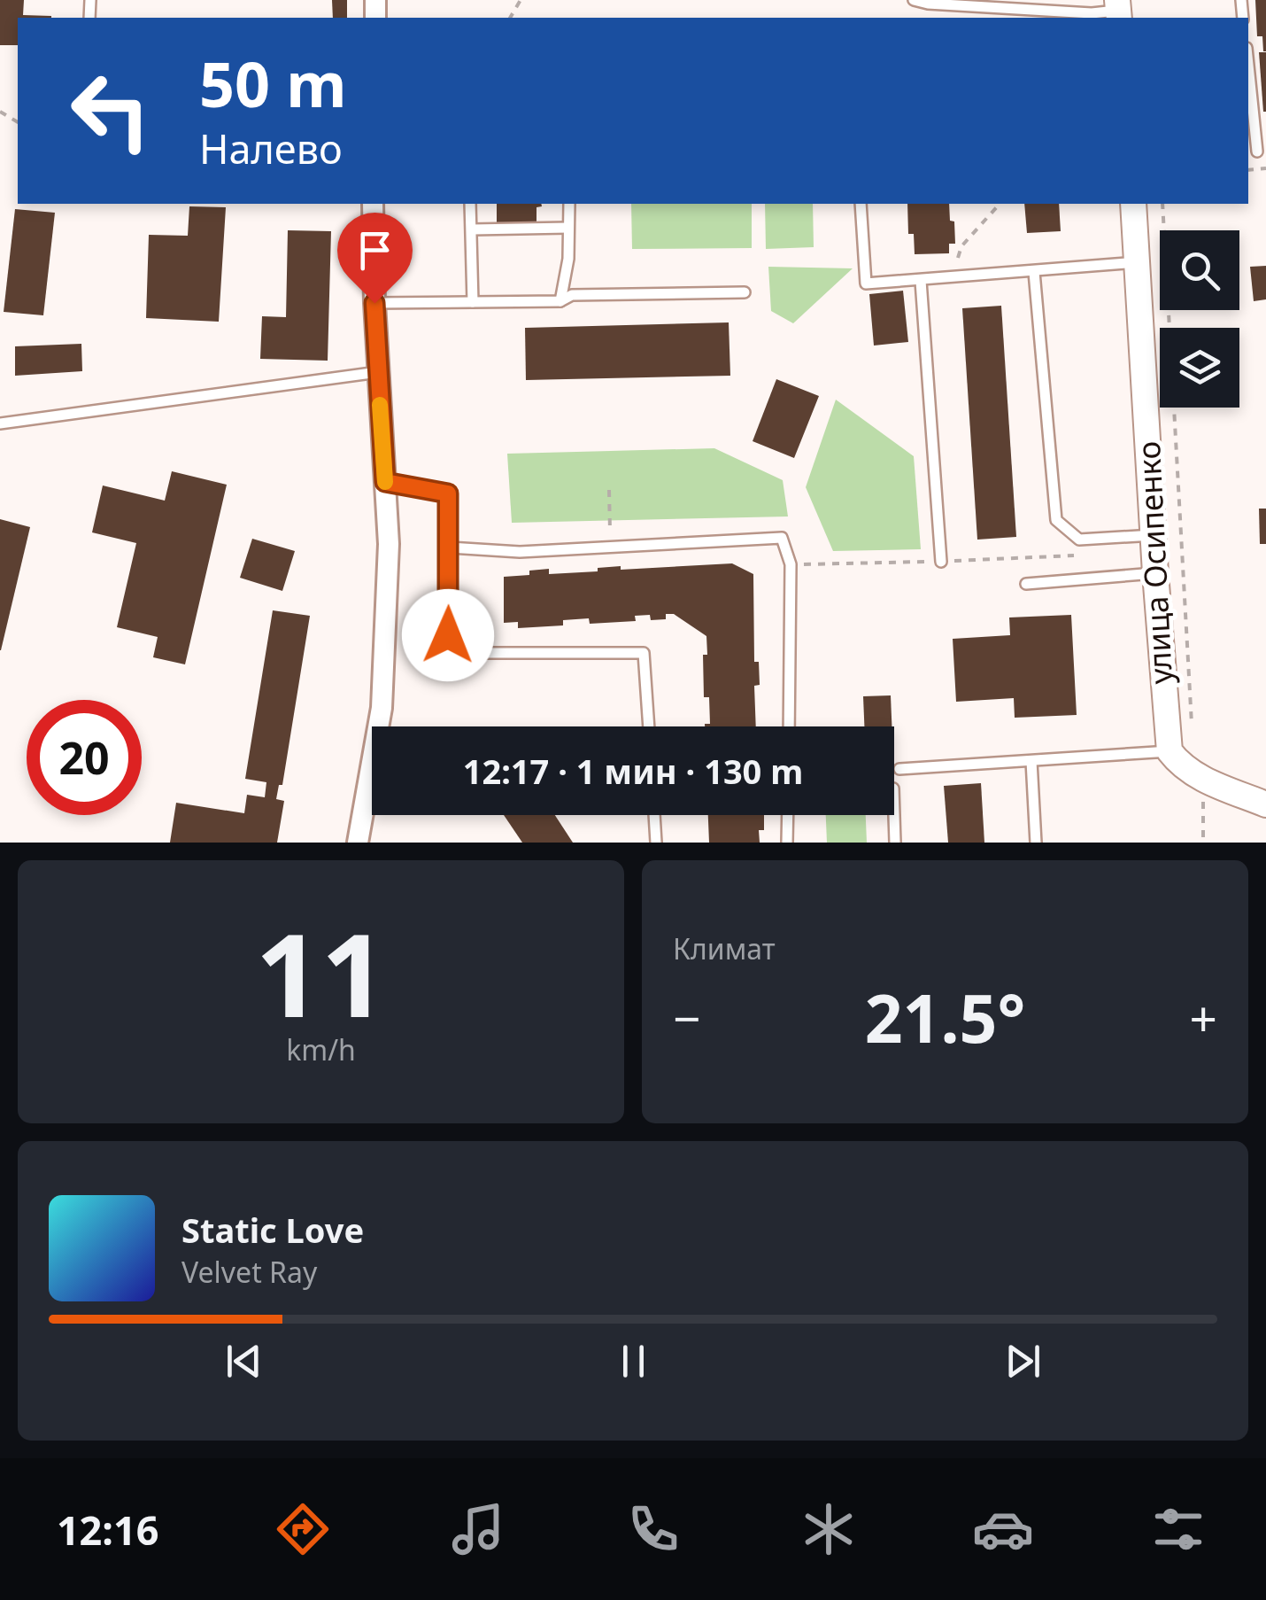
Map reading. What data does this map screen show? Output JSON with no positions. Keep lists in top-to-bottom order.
{
  "streets": {
    "street": ["улица Осипенко"]
  },
  "page": {
    "turn": ["50 m", "Налево"],
    "limit": "20",
    "trip": "12:17 · 1 мин · 130 m",
    "tile": [
      ["11", "km/h"],
      "Климат"
    ],
    "heat": ["−", "21.5°", "+"],
    "song": ["Static Love", "Velvet Ray"],
    "tabs": "12:16"
  }
}
